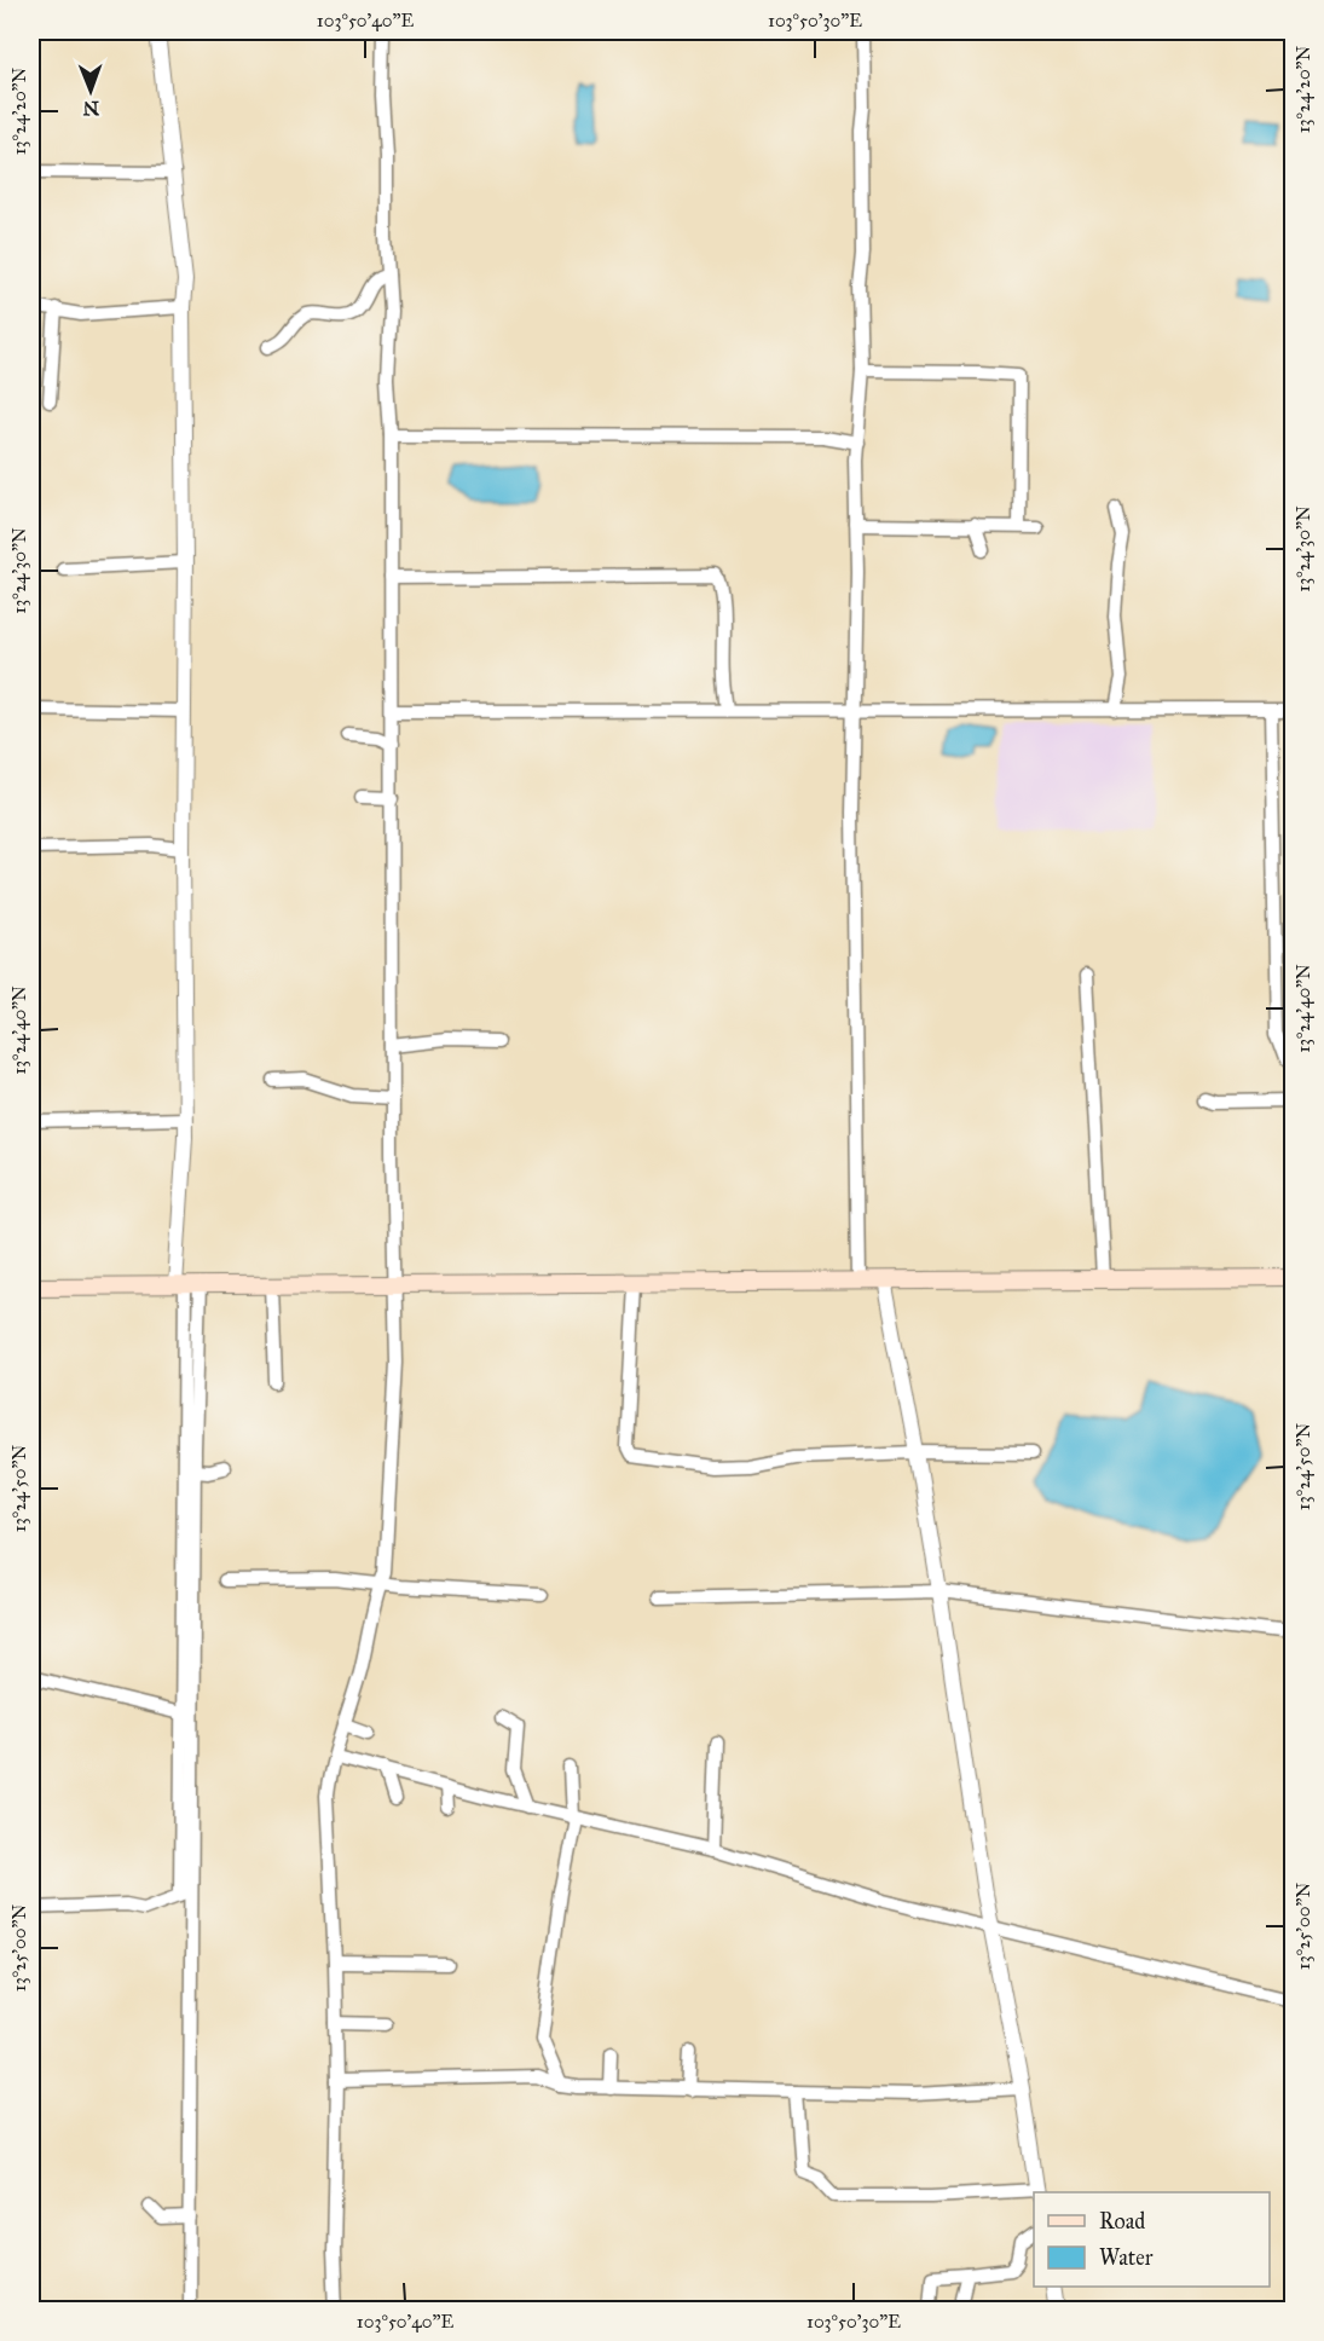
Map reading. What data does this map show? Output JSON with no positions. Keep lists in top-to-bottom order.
{
  "legend": ["Road", "Water"],
  "north": "bottom",
  "coordinates": [
    "103°50'40\"E",
    "103°50'30\"E",
    "13°24'20\"N",
    "13°24'30\"N",
    "13°24'40\"N",
    "13°24'50\"N",
    "13°25'00\"N"
  ]
}
